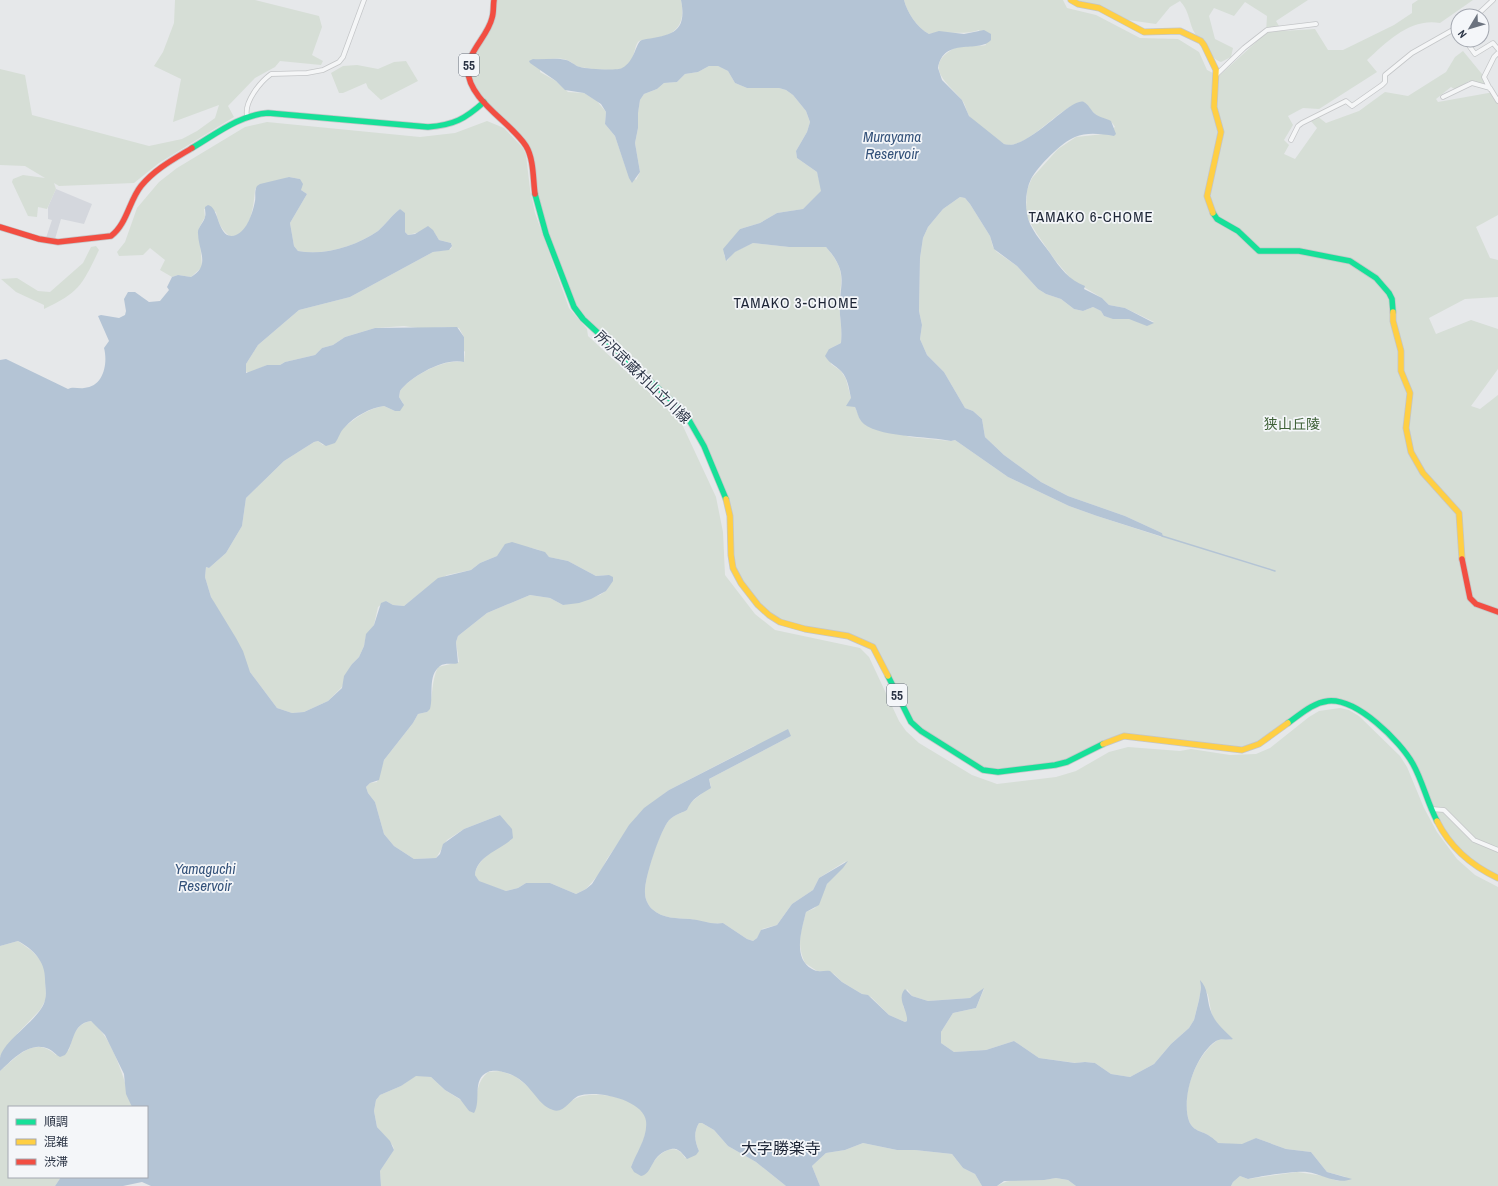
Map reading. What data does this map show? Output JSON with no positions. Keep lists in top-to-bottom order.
{
  "streets": {
    "main road": ["55", "所沢武蔵村山立川線"]
  },
  "districts": ["TAMAKO 6-CHOME", "TAMAKO 3-CHOME", "大字勝楽寺"],
  "water": ["Murayama Reservoir", "Yamaguchi Reservoir"],
  "parks": ["狭山丘陵"],
  "legend": ["順調", "混雑", "渋滞"],
  "north": "bottom left"
}
